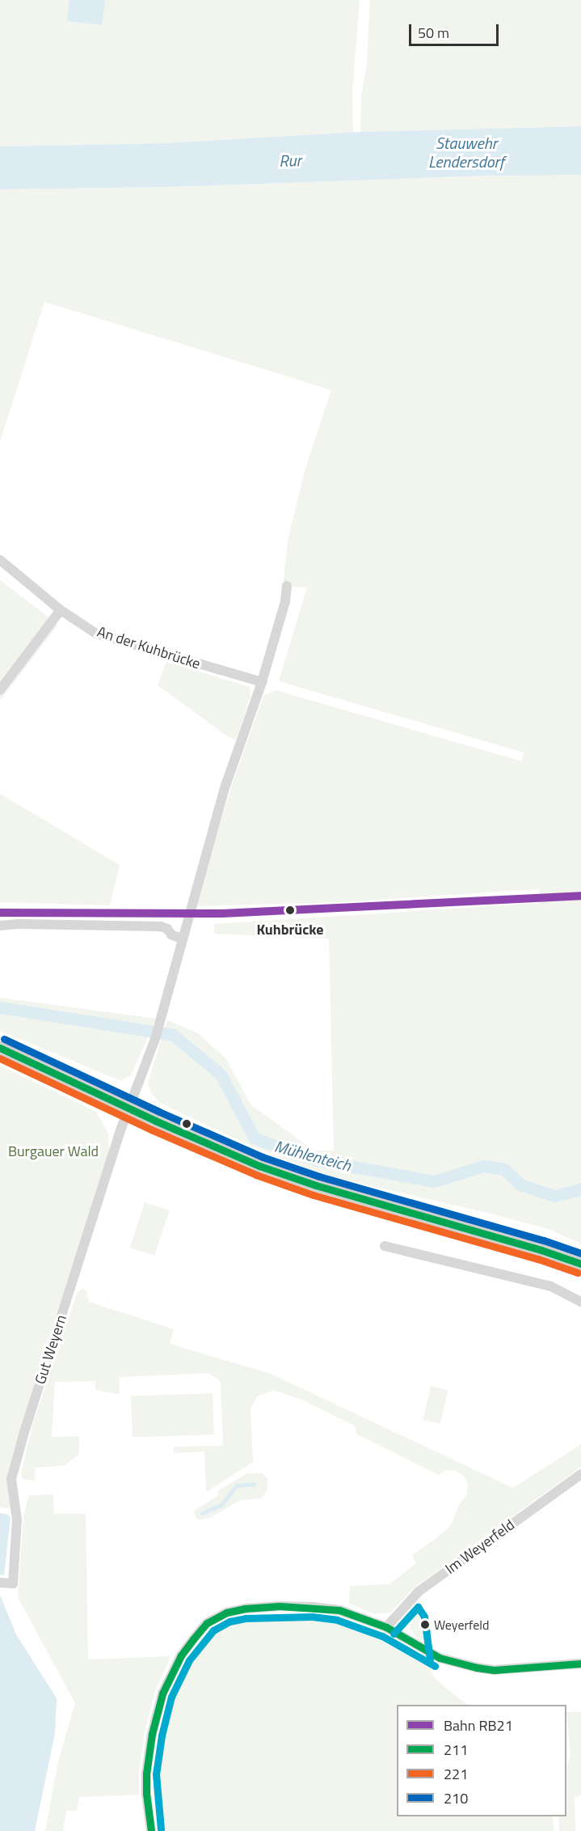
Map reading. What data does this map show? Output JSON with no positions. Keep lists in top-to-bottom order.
{
  "streets": {
    "street": ["An der Kuhbrücke", "Gut Weyern", "Im Weyerfeld"]
  },
  "water": ["Stauwehr Lendersdorf", "Rur", "Mühlenteich"],
  "parks": ["Burgauer Wald"],
  "places": ["Kuhbrücke", "Weyerfeld"],
  "lines": [
    "rail line RB21",
    "transit line 210",
    "transit line 211",
    "transit line 221"
  ],
  "legend": [
    "Bahn RB21",
    "211",
    "221",
    "210"
  ],
  "scale_bar": "50 m"
}
